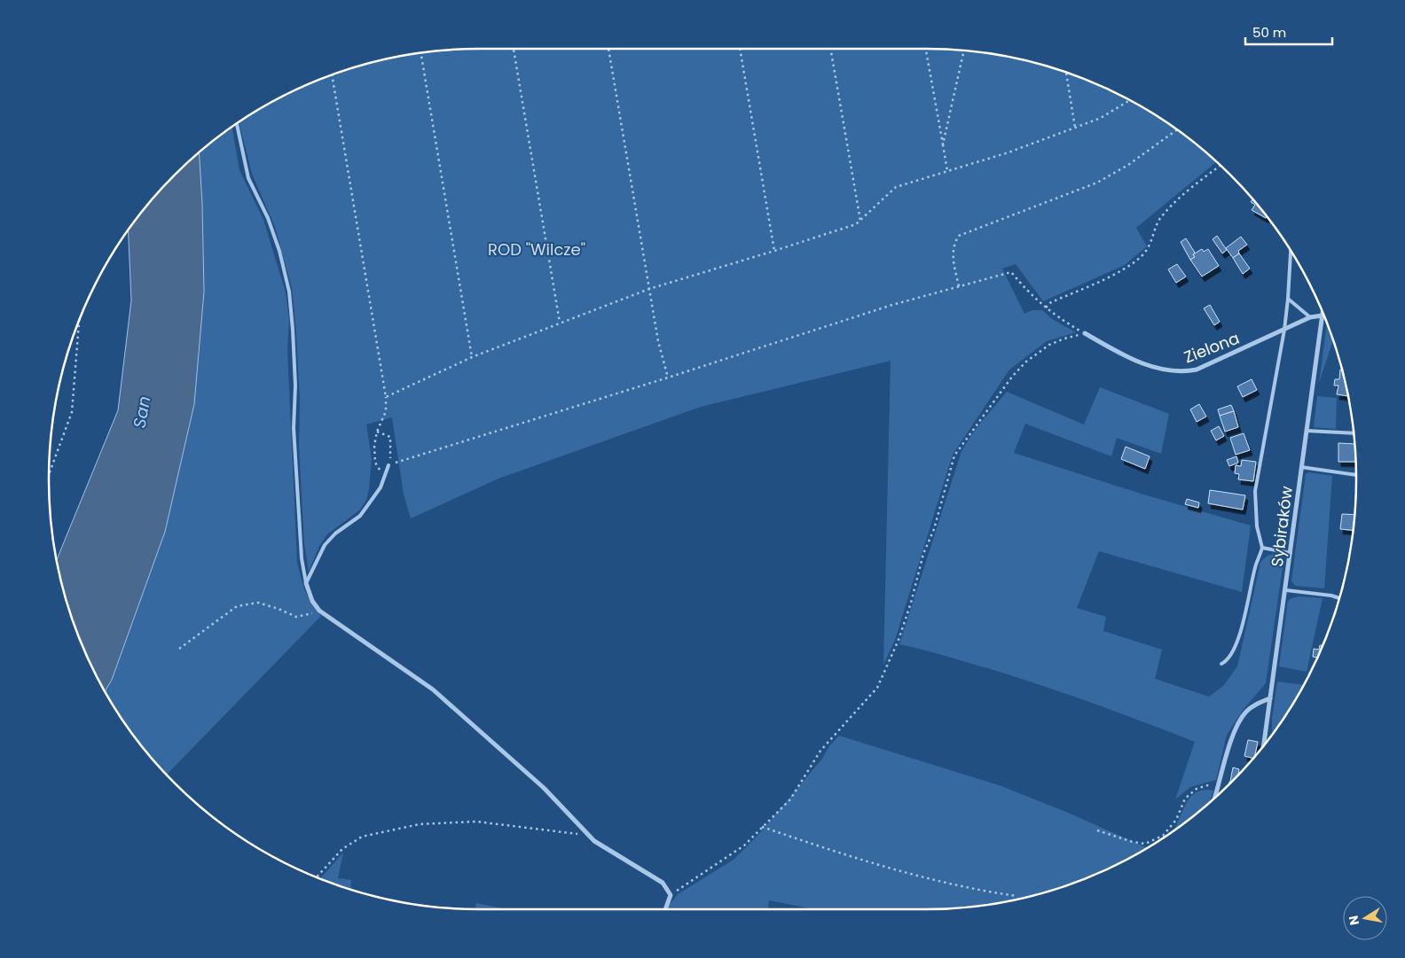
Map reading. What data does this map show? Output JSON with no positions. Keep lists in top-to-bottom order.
{
  "streets": {
    "street": ["Zielona", "Sybiraków"]
  },
  "crossings": [
    ["Zielona", "Sybiraków"]
  ],
  "water": ["San"],
  "parks": ["ROD \"Wilcze\""],
  "scale_bar": "50 m",
  "north": "left"
}
